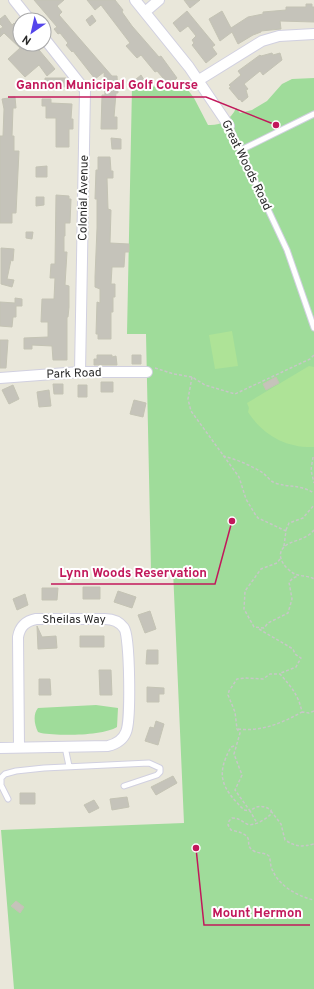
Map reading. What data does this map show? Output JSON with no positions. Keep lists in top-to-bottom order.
{
  "streets": {
    "street": [
      "Great Woods Road",
      "Colonial Avenue",
      "Park Road",
      "Sheilas Way"
    ]
  },
  "crossings": [
    ["Colonial Avenue", "Park Road"]
  ],
  "places": ["Gannon Municipal Golf Course", "Lynn Woods Reservation", "Mount Hermon"],
  "north": "bottom left"
}
